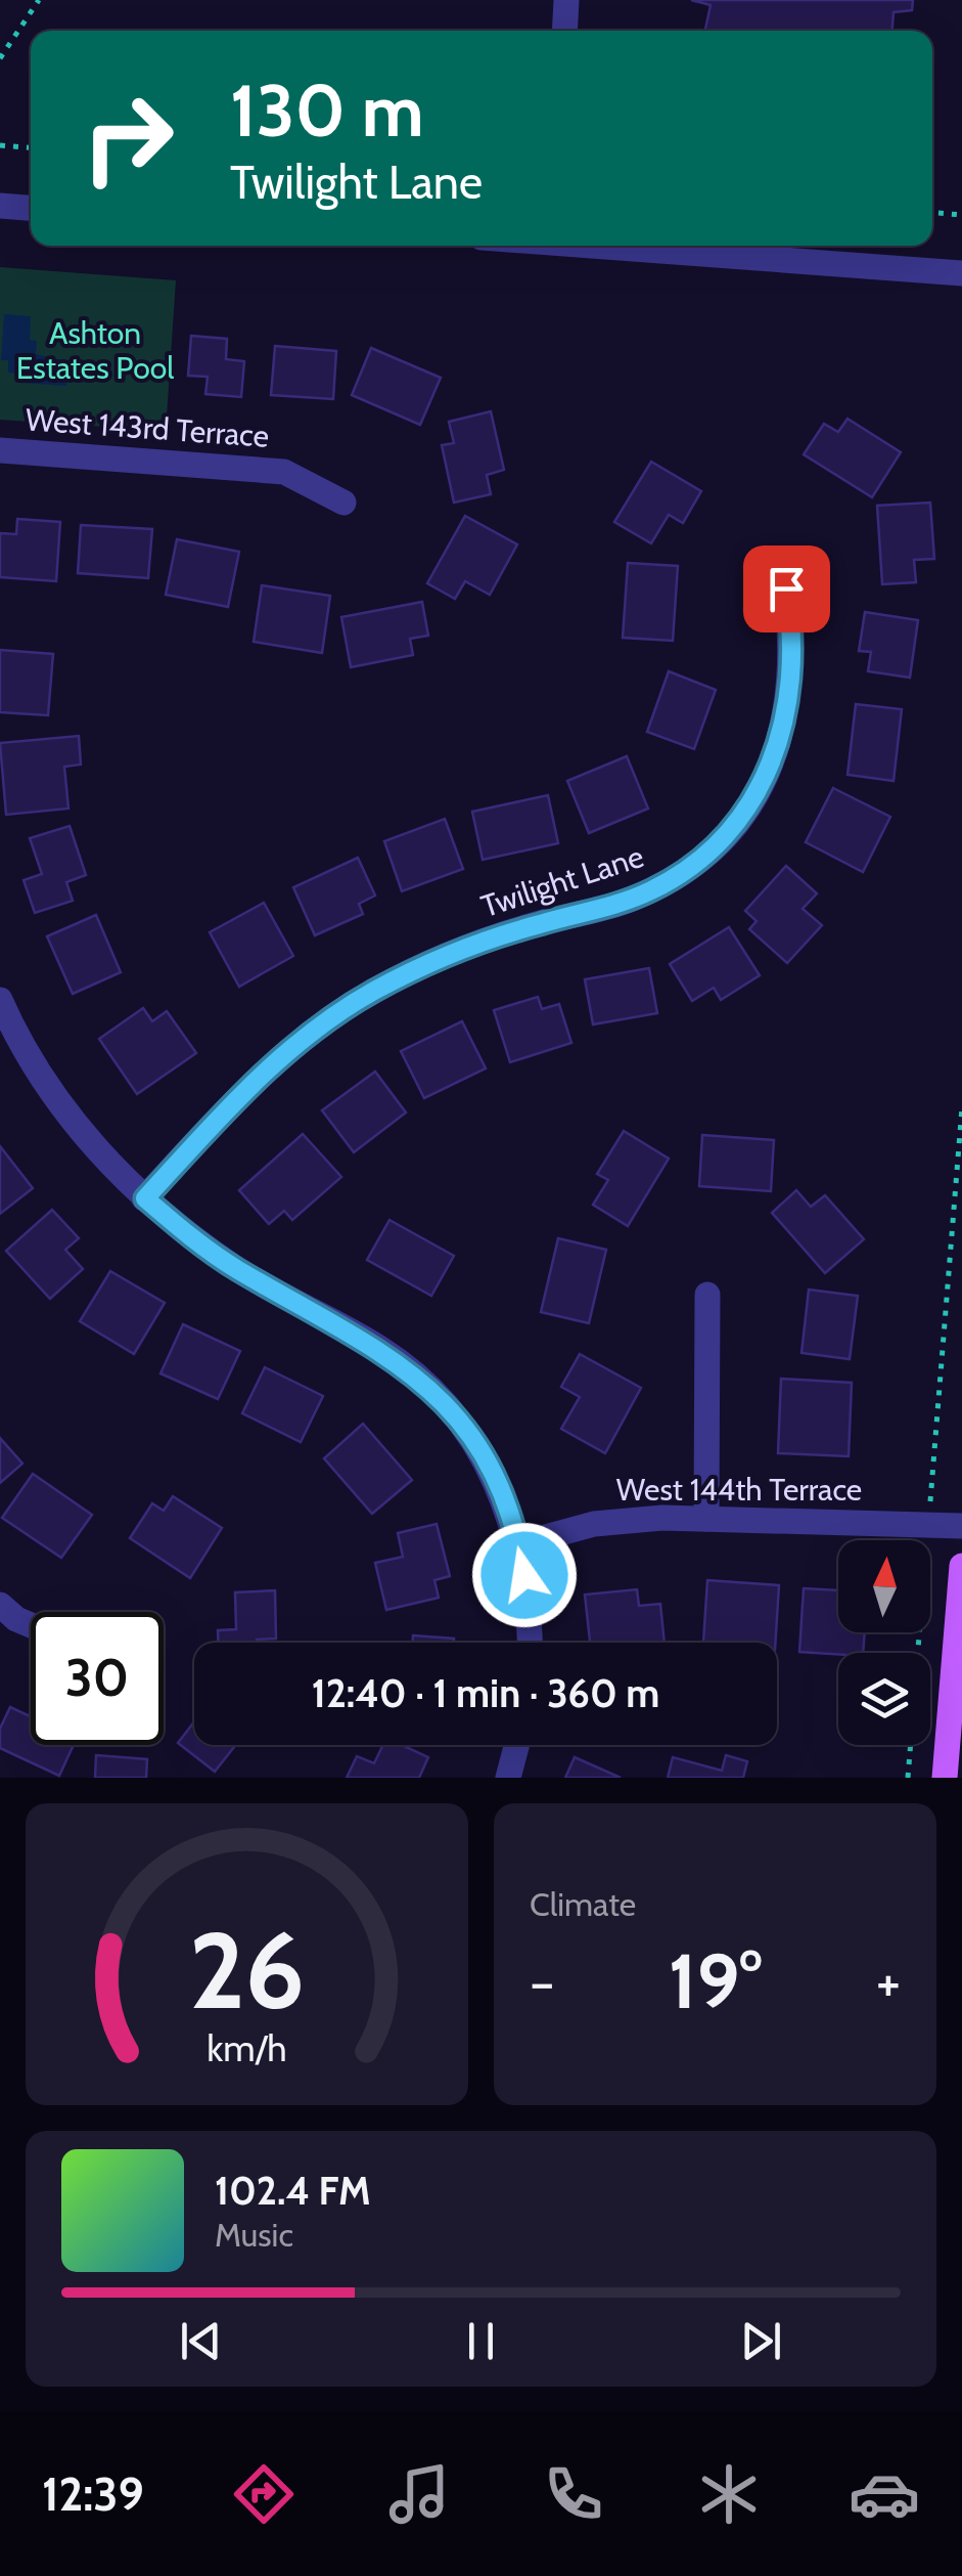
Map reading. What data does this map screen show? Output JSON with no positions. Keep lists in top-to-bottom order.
{
  "streets": {
    "street": ["West 143rd Terrace", "Twilight Lane", "West 144th Terrace"]
  },
  "parks": ["Ashton Estates Pool"],
  "north": "top",
  "page": {
    "turn": ["130 m", "Twilight Lane"],
    "limit": "30",
    "trip": "12:40 · 1 min · 360 m",
    "tile": "Climate",
    "heat": ["−", "19°", "+"],
    "song": ["102.4 FM", "Music"],
    "tabs": "12:39",
    "gauge": ["26", "km/h"]
  }
}
